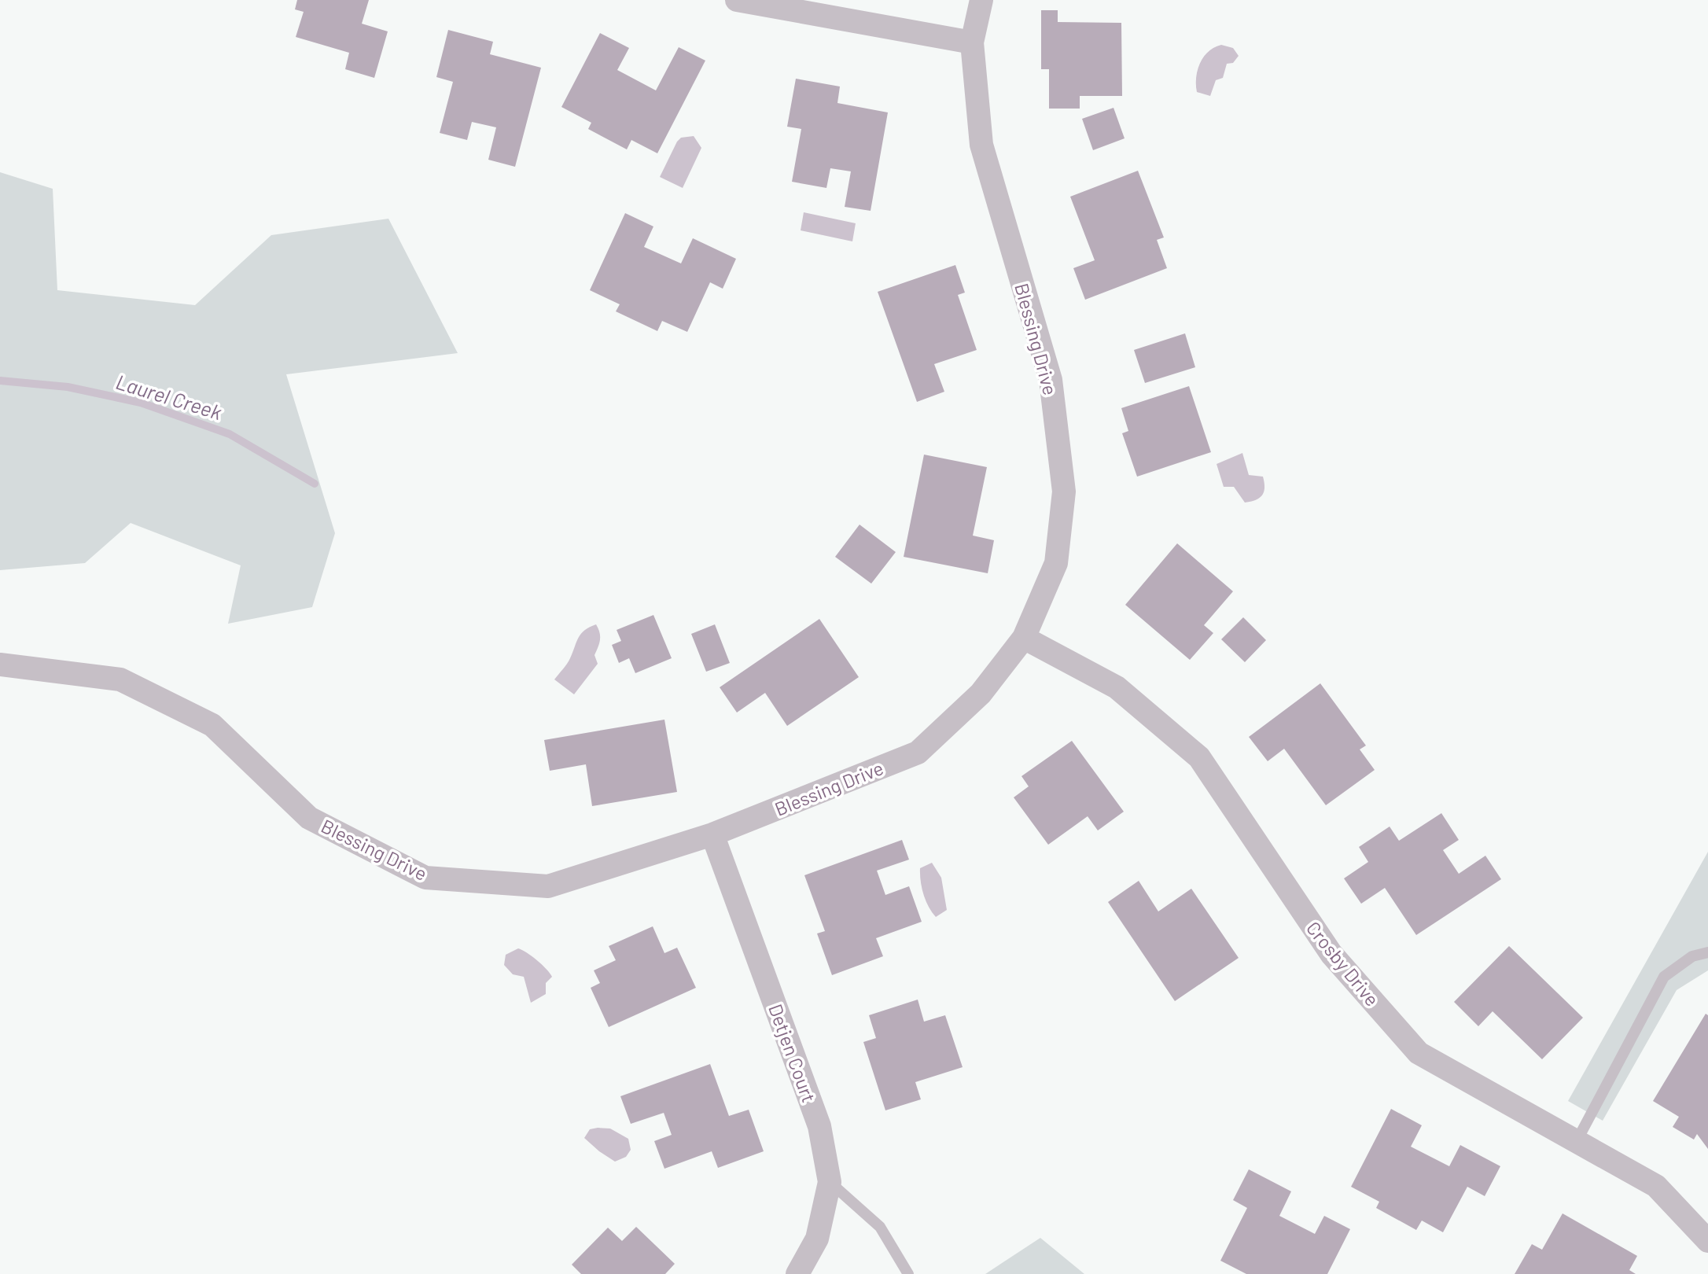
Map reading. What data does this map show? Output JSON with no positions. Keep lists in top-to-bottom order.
{
  "streets": {
    "street": ["Blessing Drive", "Crosby Drive", "Detjen Court"]
  },
  "crossings": [
    ["Blessing Drive", "Crosby Drive"],
    ["Blessing Drive", "Detjen Court"]
  ],
  "water": ["Laurel Creek"]
}
